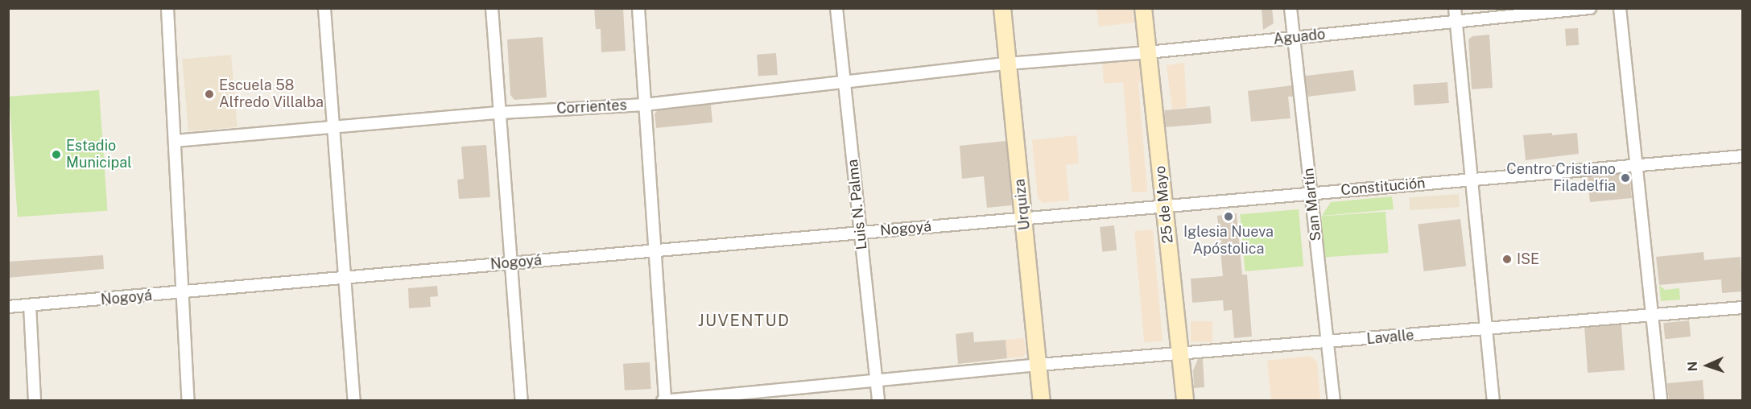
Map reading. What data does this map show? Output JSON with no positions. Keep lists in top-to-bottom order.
{
  "streets": {
    "street": [
      "Aguado",
      "Corrientes",
      "Constitución",
      "Luis N. Palma",
      "Urquiza",
      "25 de Mayo",
      "San Martín",
      "Nogoyá",
      "Lavalle"
    ]
  },
  "crossings": [
    ["Aguado", "Corrientes"],
    ["Aguado", "Urquiza"],
    ["Aguado", "25 de Mayo"],
    ["Aguado", "San Martín"],
    ["Corrientes", "Luis N. Palma"],
    ["Corrientes", "Urquiza"],
    ["Constitución", "Urquiza"],
    ["Constitución", "25 de Mayo"],
    ["Constitución", "San Martín"],
    ["Constitución", "Nogoyá"],
    ["Luis N. Palma", "Nogoyá"],
    ["Luis N. Palma", "Lavalle"],
    ["Urquiza", "Nogoyá"],
    ["Urquiza", "Lavalle"],
    ["25 de Mayo", "Lavalle"],
    ["San Martín", "Lavalle"]
  ],
  "districts": ["JUVENTUD"],
  "places": [
    "Escuela 58 Alfredo Villalba",
    "Estadio Municipal",
    "Centro Cristiano Filadelfia",
    "Iglesia Nueva Apóstolica",
    "ISE"
  ],
  "north": "left"
}
